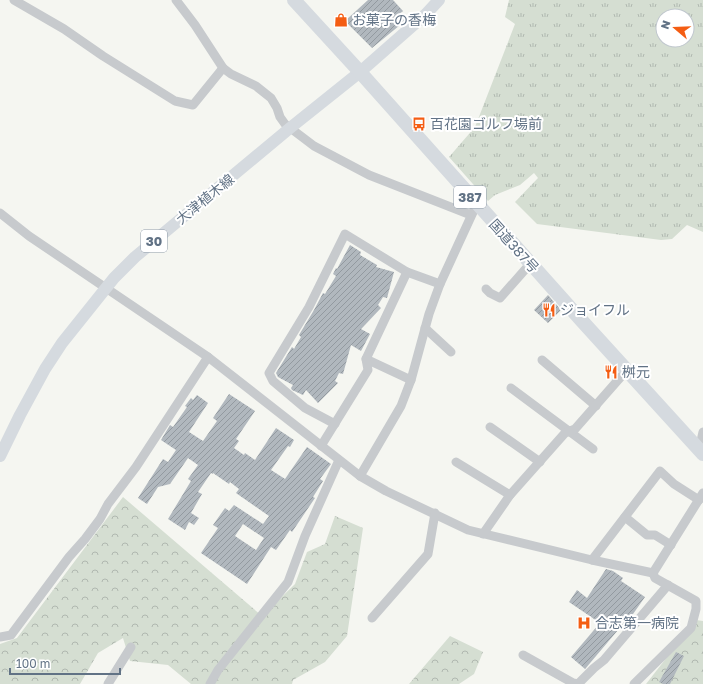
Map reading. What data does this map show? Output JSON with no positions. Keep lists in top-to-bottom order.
{
  "streets": {
    "highway": ["387", "国道387号"],
    "main road": ["大津植木線", "30"]
  },
  "crossings": [
    ["大津植木線", "国道387号"]
  ],
  "places": {
    "shop": ["お菓子の香梅"],
    "bus stop": ["百花園ゴルフ場前"],
    "restaurant": ["ジョイフル", "桝元"],
    "hospital": ["合志第一病院"]
  },
  "scale_bar": "100 m",
  "north": "left"
}
